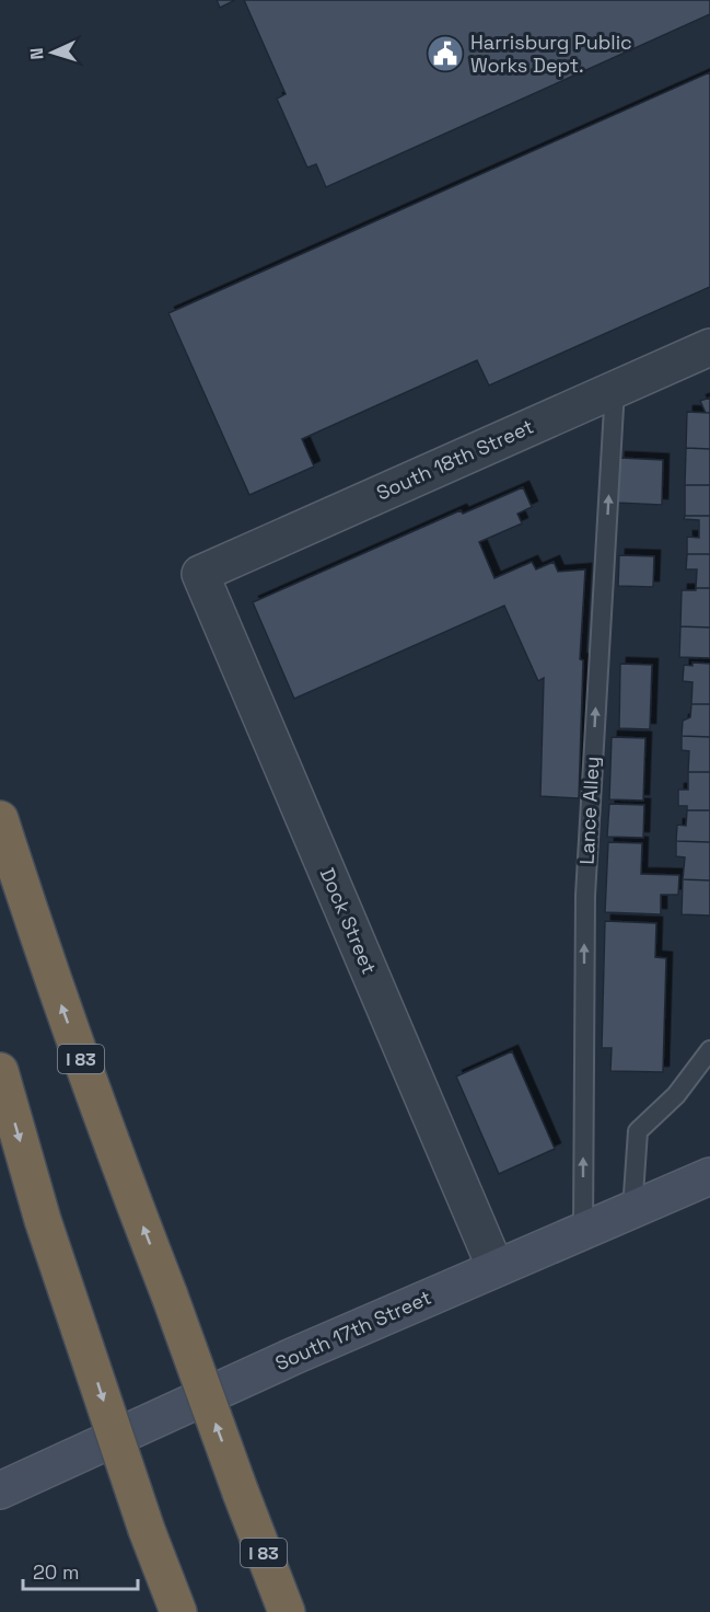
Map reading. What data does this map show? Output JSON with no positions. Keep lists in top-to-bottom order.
{
  "streets": {
    "highway": ["I 83"],
    "main road": ["South 17th Street"],
    "street": ["South 18th Street", "Dock Street"],
    "lane": ["Lance Alley"]
  },
  "crossings": [
    ["South 18th Street", "Lance Alley"],
    ["South 18th Street", "Dock Street"],
    ["Lance Alley", "South 17th Street"],
    ["Dock Street", "South 17th Street"]
  ],
  "one_way": ["Lance Alley"],
  "places": {
    "public building": ["Harrisburg Public Works Dept."]
  },
  "scale_bar": "20 m",
  "north": "left"
}
